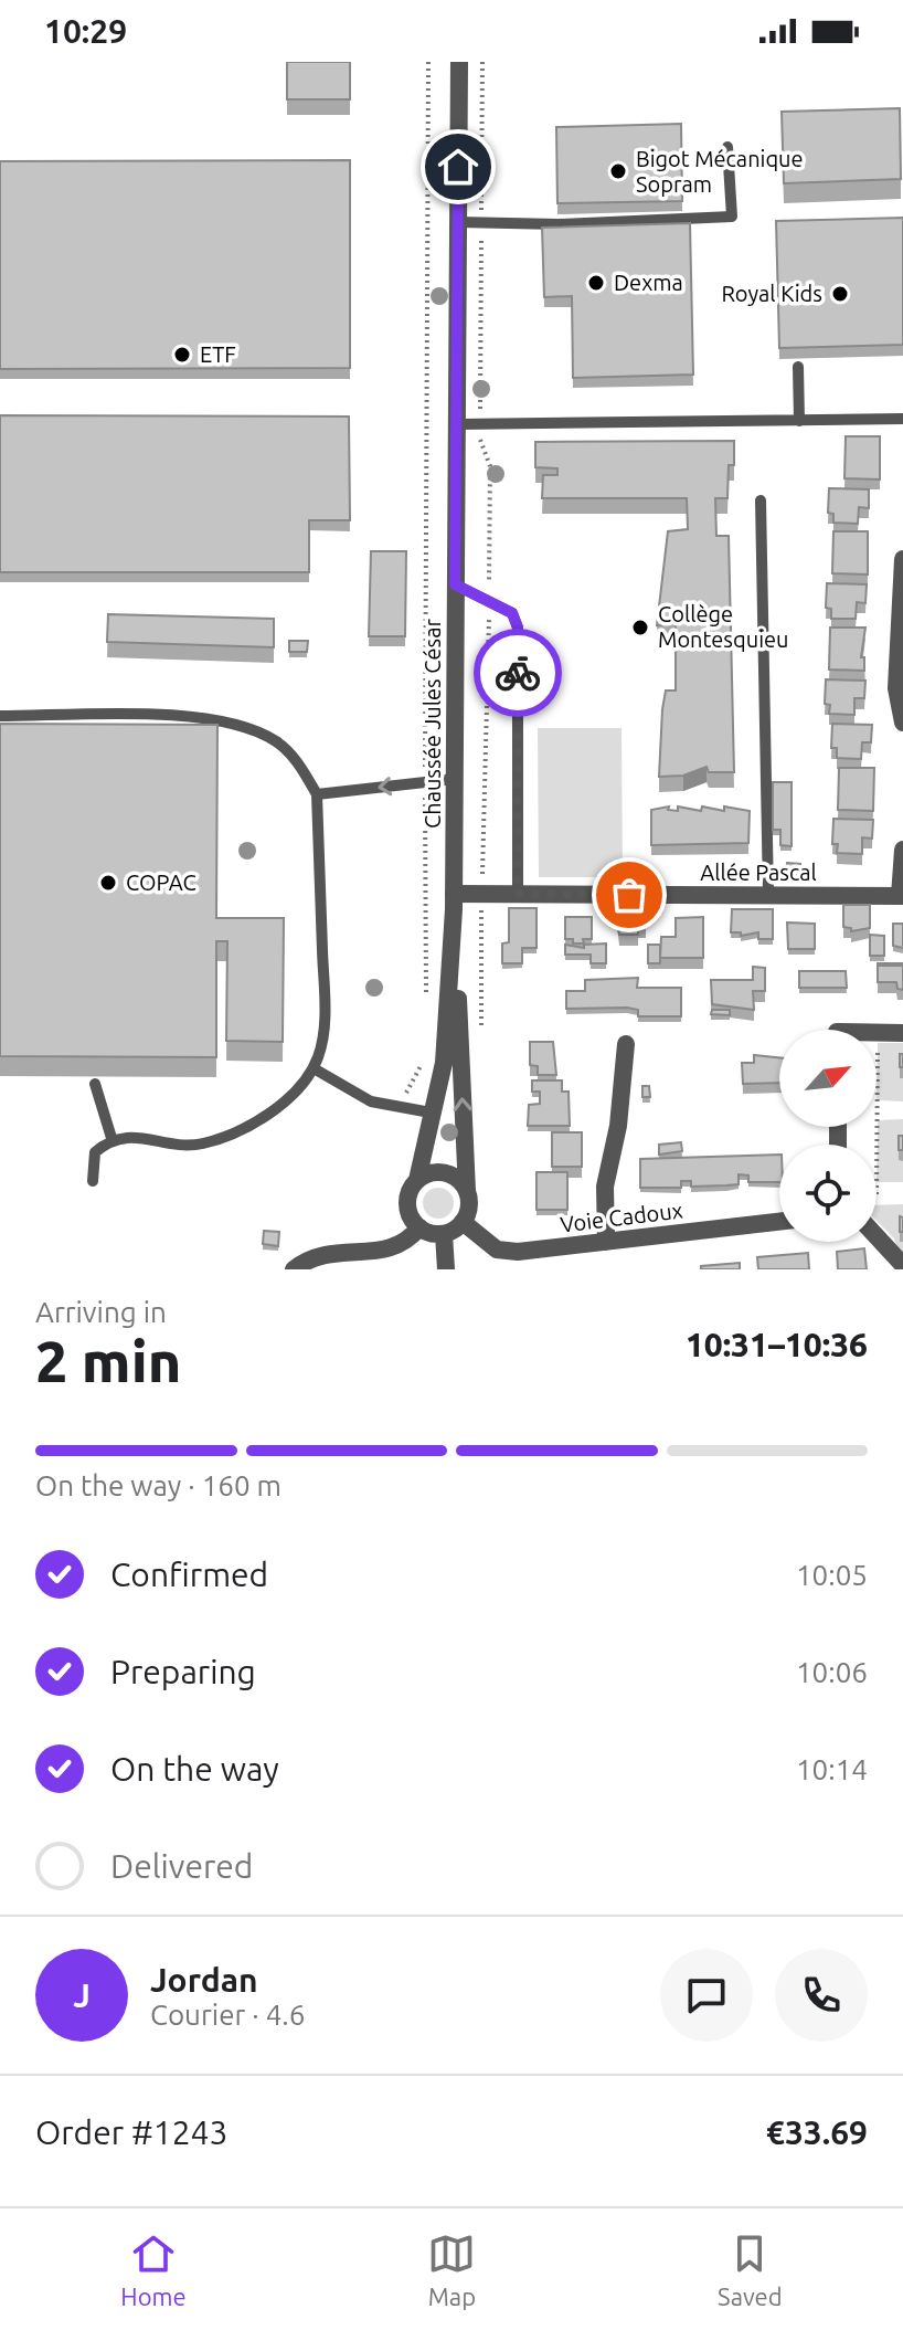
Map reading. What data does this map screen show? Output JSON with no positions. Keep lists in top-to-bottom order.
{
  "streets": {
    "street": ["Chaussée Jules César", "Allée Pascal", "Voie Cadoux"]
  },
  "crossings": [
    ["Chaussée Jules César", "Allée Pascal"],
    ["Chaussée Jules César", "Voie Cadoux"]
  ],
  "places": [
    "Bigot Mécanique Sopram",
    "Dexma",
    "Royal Kids",
    "ETF",
    "Collège Montesquieu",
    "COPAC"
  ],
  "north": "top right",
  "page": {
    "status": "10:29",
    "heading": ["2 min", "Arriving in", "10:31–10:36"],
    "panel": [
      "Jordan",
      "Courier · 4.6",
      "Order #1243",
      "€33.69"
    ],
    "bar": "On the way · 160 m",
    "list": [
      ["Confirmed", "10:05"],
      ["Preparing", "10:06"],
      ["On the way", "10:14"],
      "Delivered"
    ],
    "round": "J",
    "tabs": ["Home", "Map", "Saved"]
  }
}
